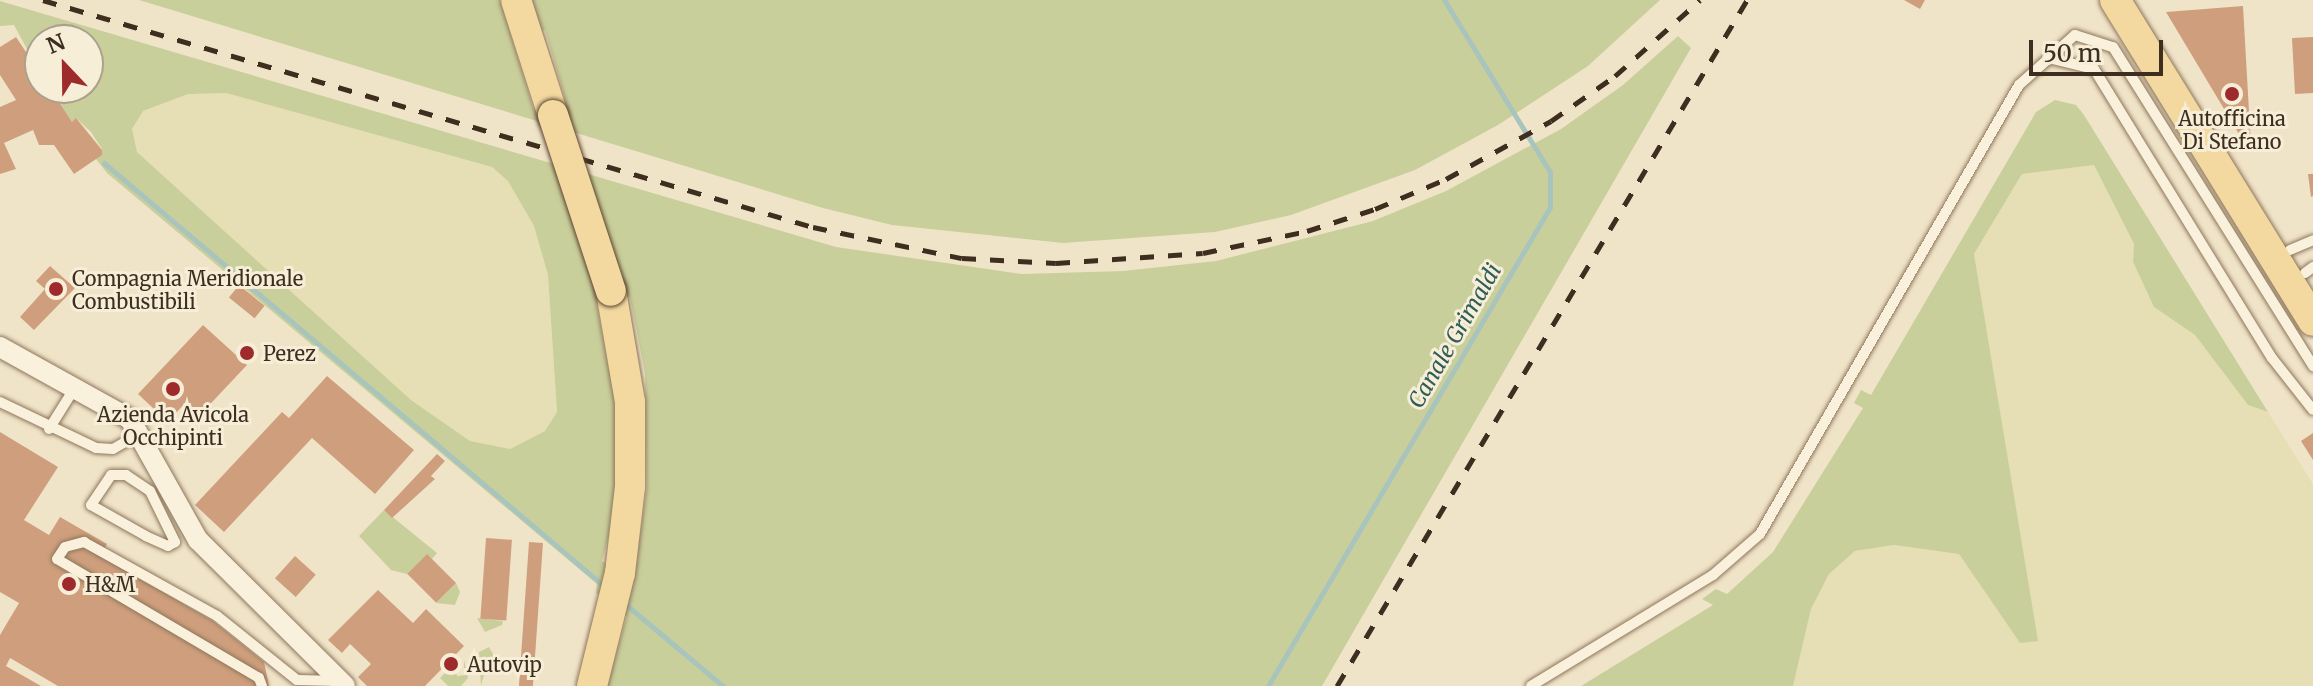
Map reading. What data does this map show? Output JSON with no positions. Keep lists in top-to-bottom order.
{
  "water": ["Canale Grimaldi"],
  "places": [
    "Autofficina Di Stefano",
    "Compagnia Meridionale Combustibili",
    "Perez",
    "Azienda Avicola Occhipinti",
    "H&M",
    "Autovip"
  ],
  "scale_bar": "50 m",
  "north": "top"
}
